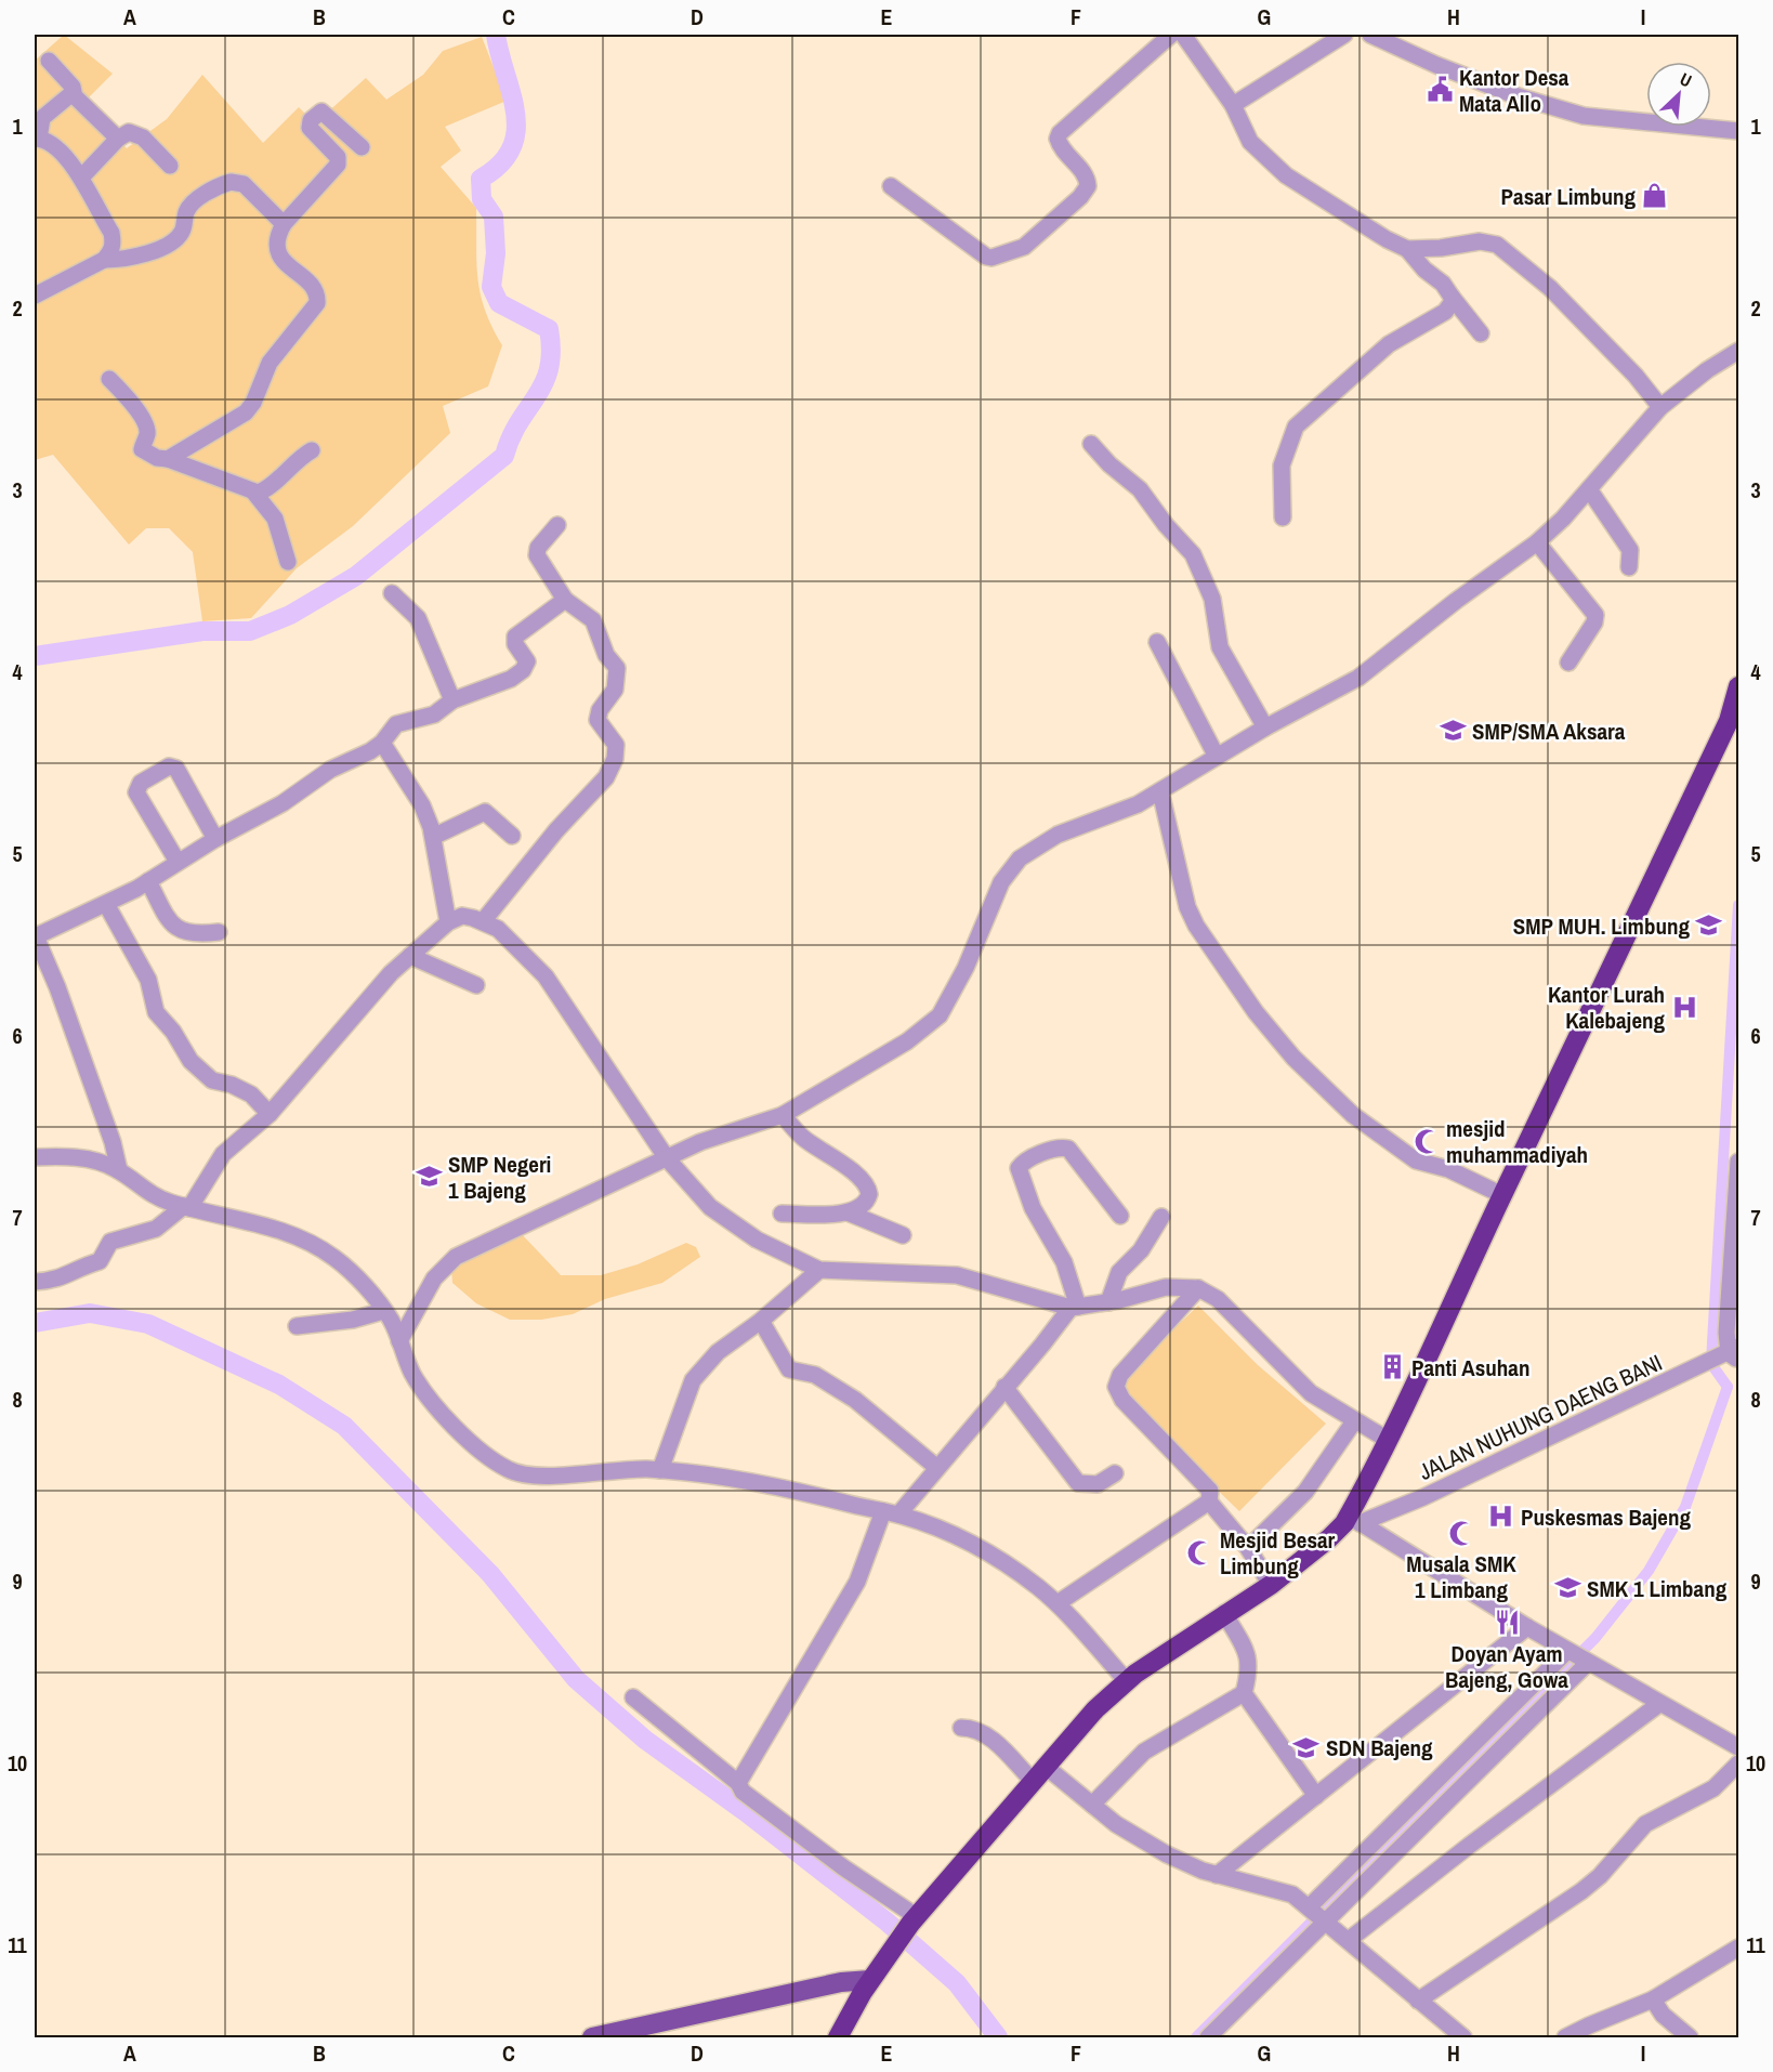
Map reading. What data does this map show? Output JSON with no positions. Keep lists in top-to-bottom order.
{
  "streets": {
    "street": ["JALAN NUHUNG DAENG BANI"]
  },
  "places": {
    "public building": ["Kantor Desa Mata Allo"],
    "shop": ["Pasar Limbung"],
    "school or university": [
      "SMP/SMA Aksara",
      "SMP MUH. Limbung",
      "SMP Negeri 1 Bajeng",
      "SMK 1 Limbang",
      "SDN Bajeng"
    ],
    "hospital": ["Kantor Lurah Kalebajeng", "Puskesmas Bajeng"],
    "mosque": ["mesjid muhammadiyah", "Musala SMK 1 Limbang", "Mesjid Besar Limbung"],
    "building": ["Panti Asuhan"],
    "restaurant": ["Doyan Ayam Bajeng, Gowa"]
  },
  "north": "top right",
  "grid": {
    "columns": [
      "A",
      "B",
      "C",
      "D",
      "E",
      "F",
      "G",
      "H",
      "I"
    ],
    "rows": [
      "1",
      "2",
      "3",
      "4",
      "5",
      "6",
      "7",
      "8",
      "9",
      "10",
      "11"
    ]
  }
}
